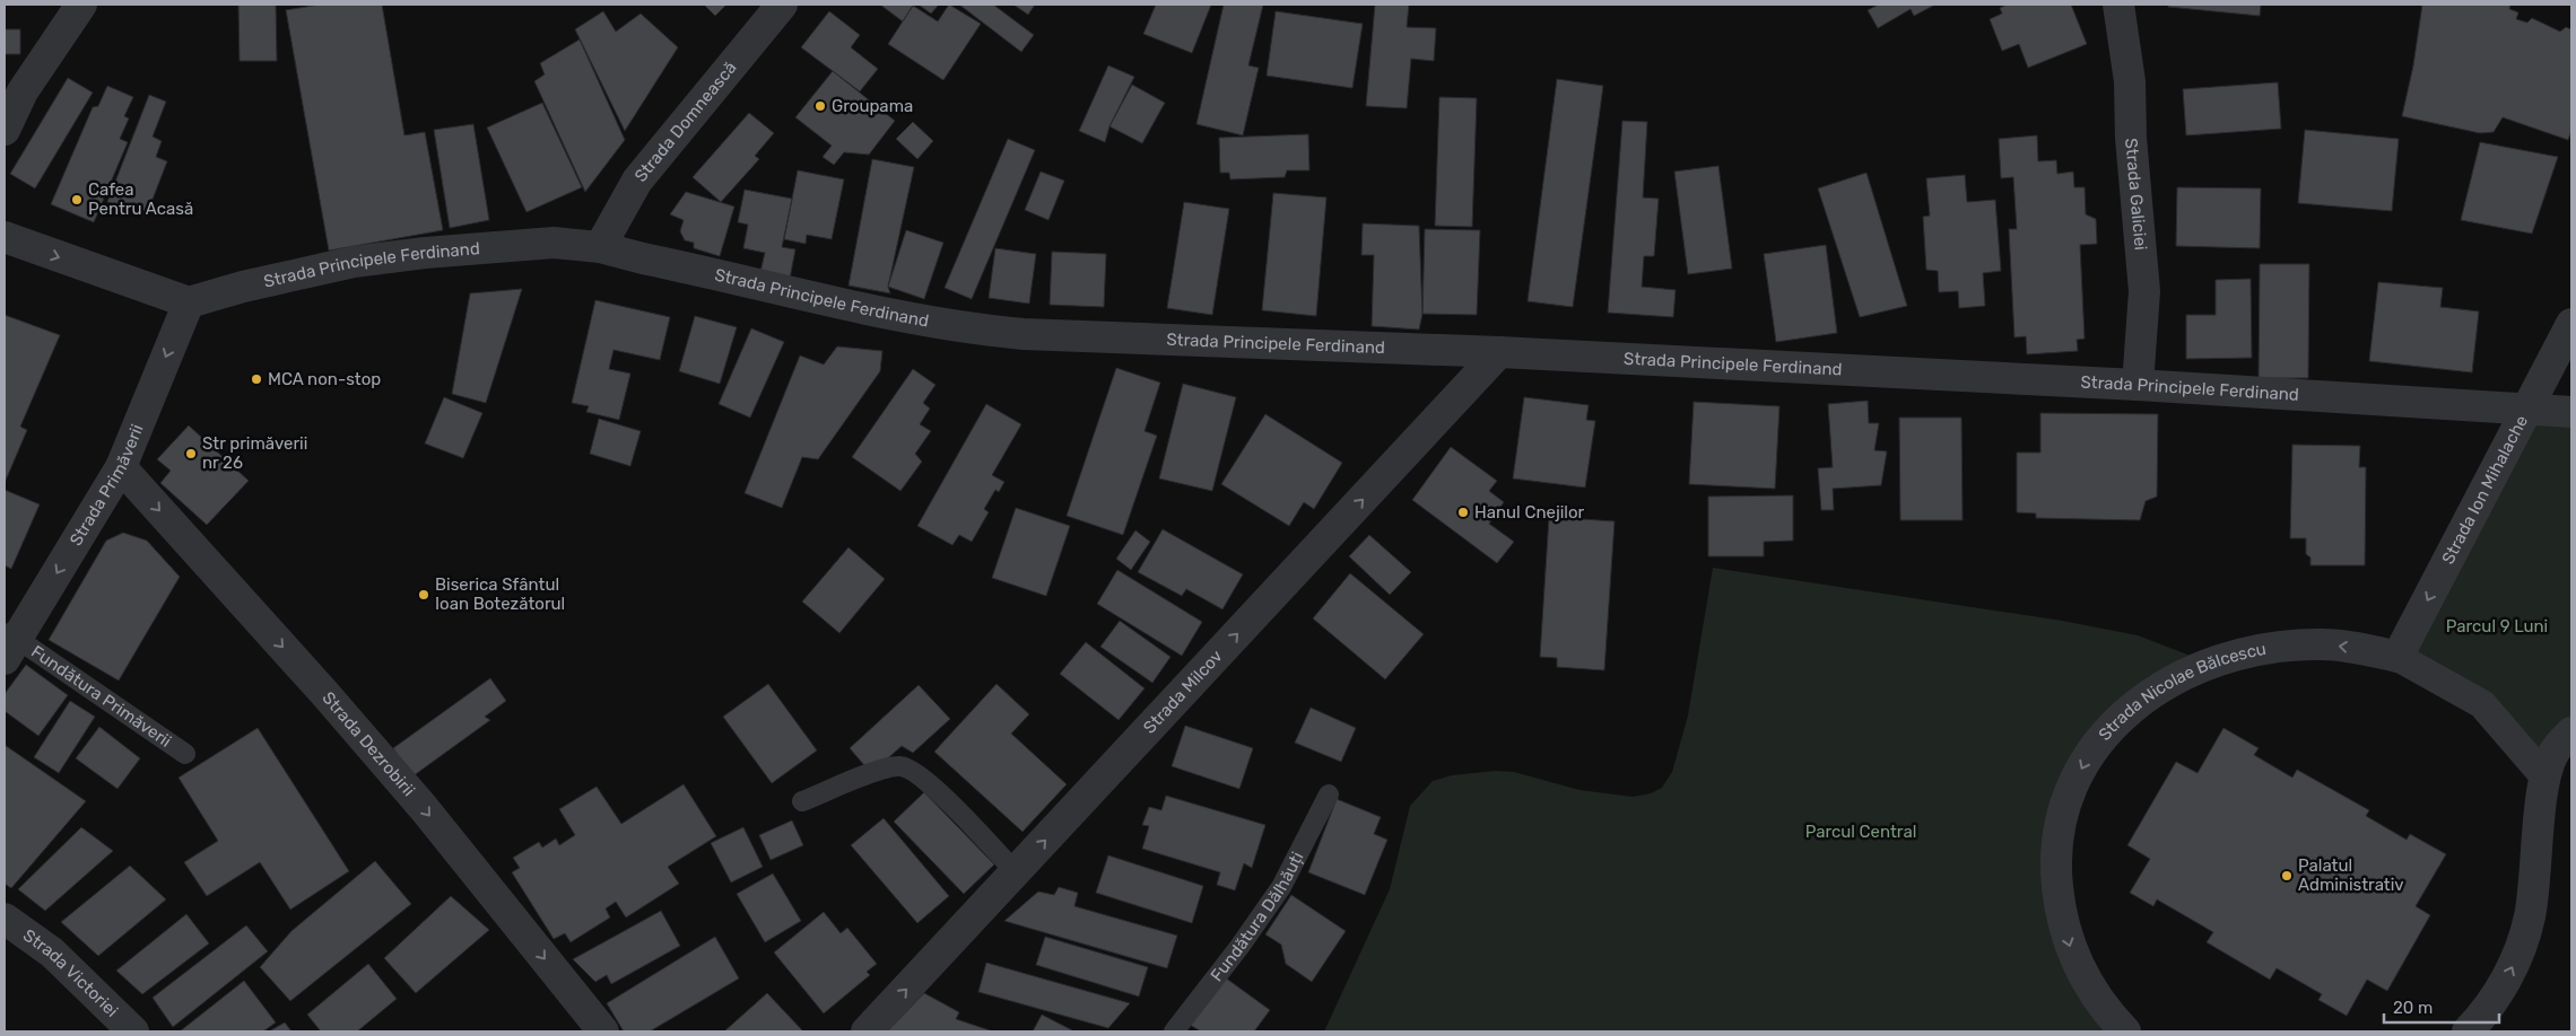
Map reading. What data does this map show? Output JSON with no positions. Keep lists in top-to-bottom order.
{
  "streets": {
    "street": [
      "Strada Domnească",
      "Strada Galiciei",
      "Strada Principele Ferdinand",
      "Strada Primăverii",
      "Strada Ion Mihalache",
      "Strada Milcov",
      "Strada Nicolae Bălcescu",
      "Strada Dezrobirii",
      "Strada Victoriei"
    ],
    "lane": ["Fundătura Primăverii", "Fundătura Dălhăuți"]
  },
  "crossings": [
    ["Strada Domnească", "Strada Principele Ferdinand"],
    ["Strada Galiciei", "Strada Principele Ferdinand"],
    ["Strada Principele Ferdinand", "Strada Primăverii"],
    ["Strada Principele Ferdinand", "Strada Ion Mihalache"],
    ["Strada Principele Ferdinand", "Strada Milcov"],
    ["Strada Primăverii", "Fundătura Primăverii"],
    ["Strada Primăverii", "Strada Dezrobirii"],
    ["Strada Ion Mihalache", "Strada Nicolae Bălcescu"]
  ],
  "one_way": [
    "Strada Primăverii",
    "Strada Ion Mihalache",
    "Strada Milcov",
    "Strada Dezrobirii"
  ],
  "parks": ["Parcul 9 Luni", "Parcul Central"],
  "places": [
    "Groupama",
    "Cafea Pentru Acasă",
    "MCA non-stop",
    "Str primăverii nr 26",
    "Hanul Cnejilor",
    "Biserica Sfântul Ioan Botezătorul",
    "Palatul Administrativ"
  ],
  "scale_bar": "20 m"
}
